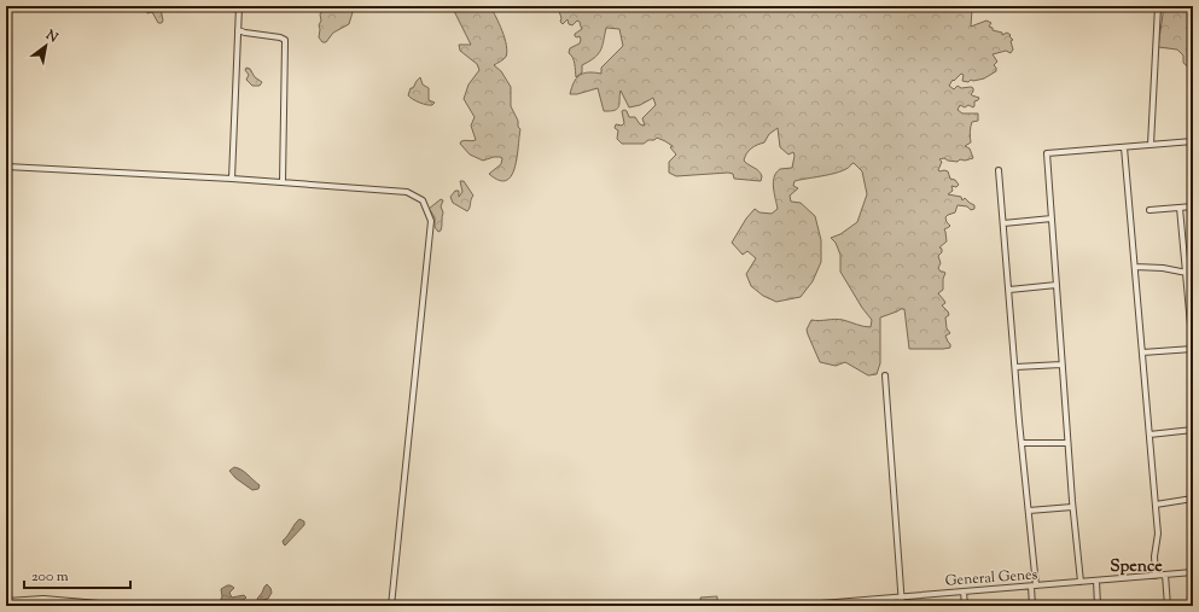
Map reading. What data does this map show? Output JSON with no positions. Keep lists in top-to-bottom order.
{
  "streets": {
    "street": ["General Genes"]
  },
  "districts": ["Spence"],
  "scale_bar": "200 m",
  "north": "top right"
}
